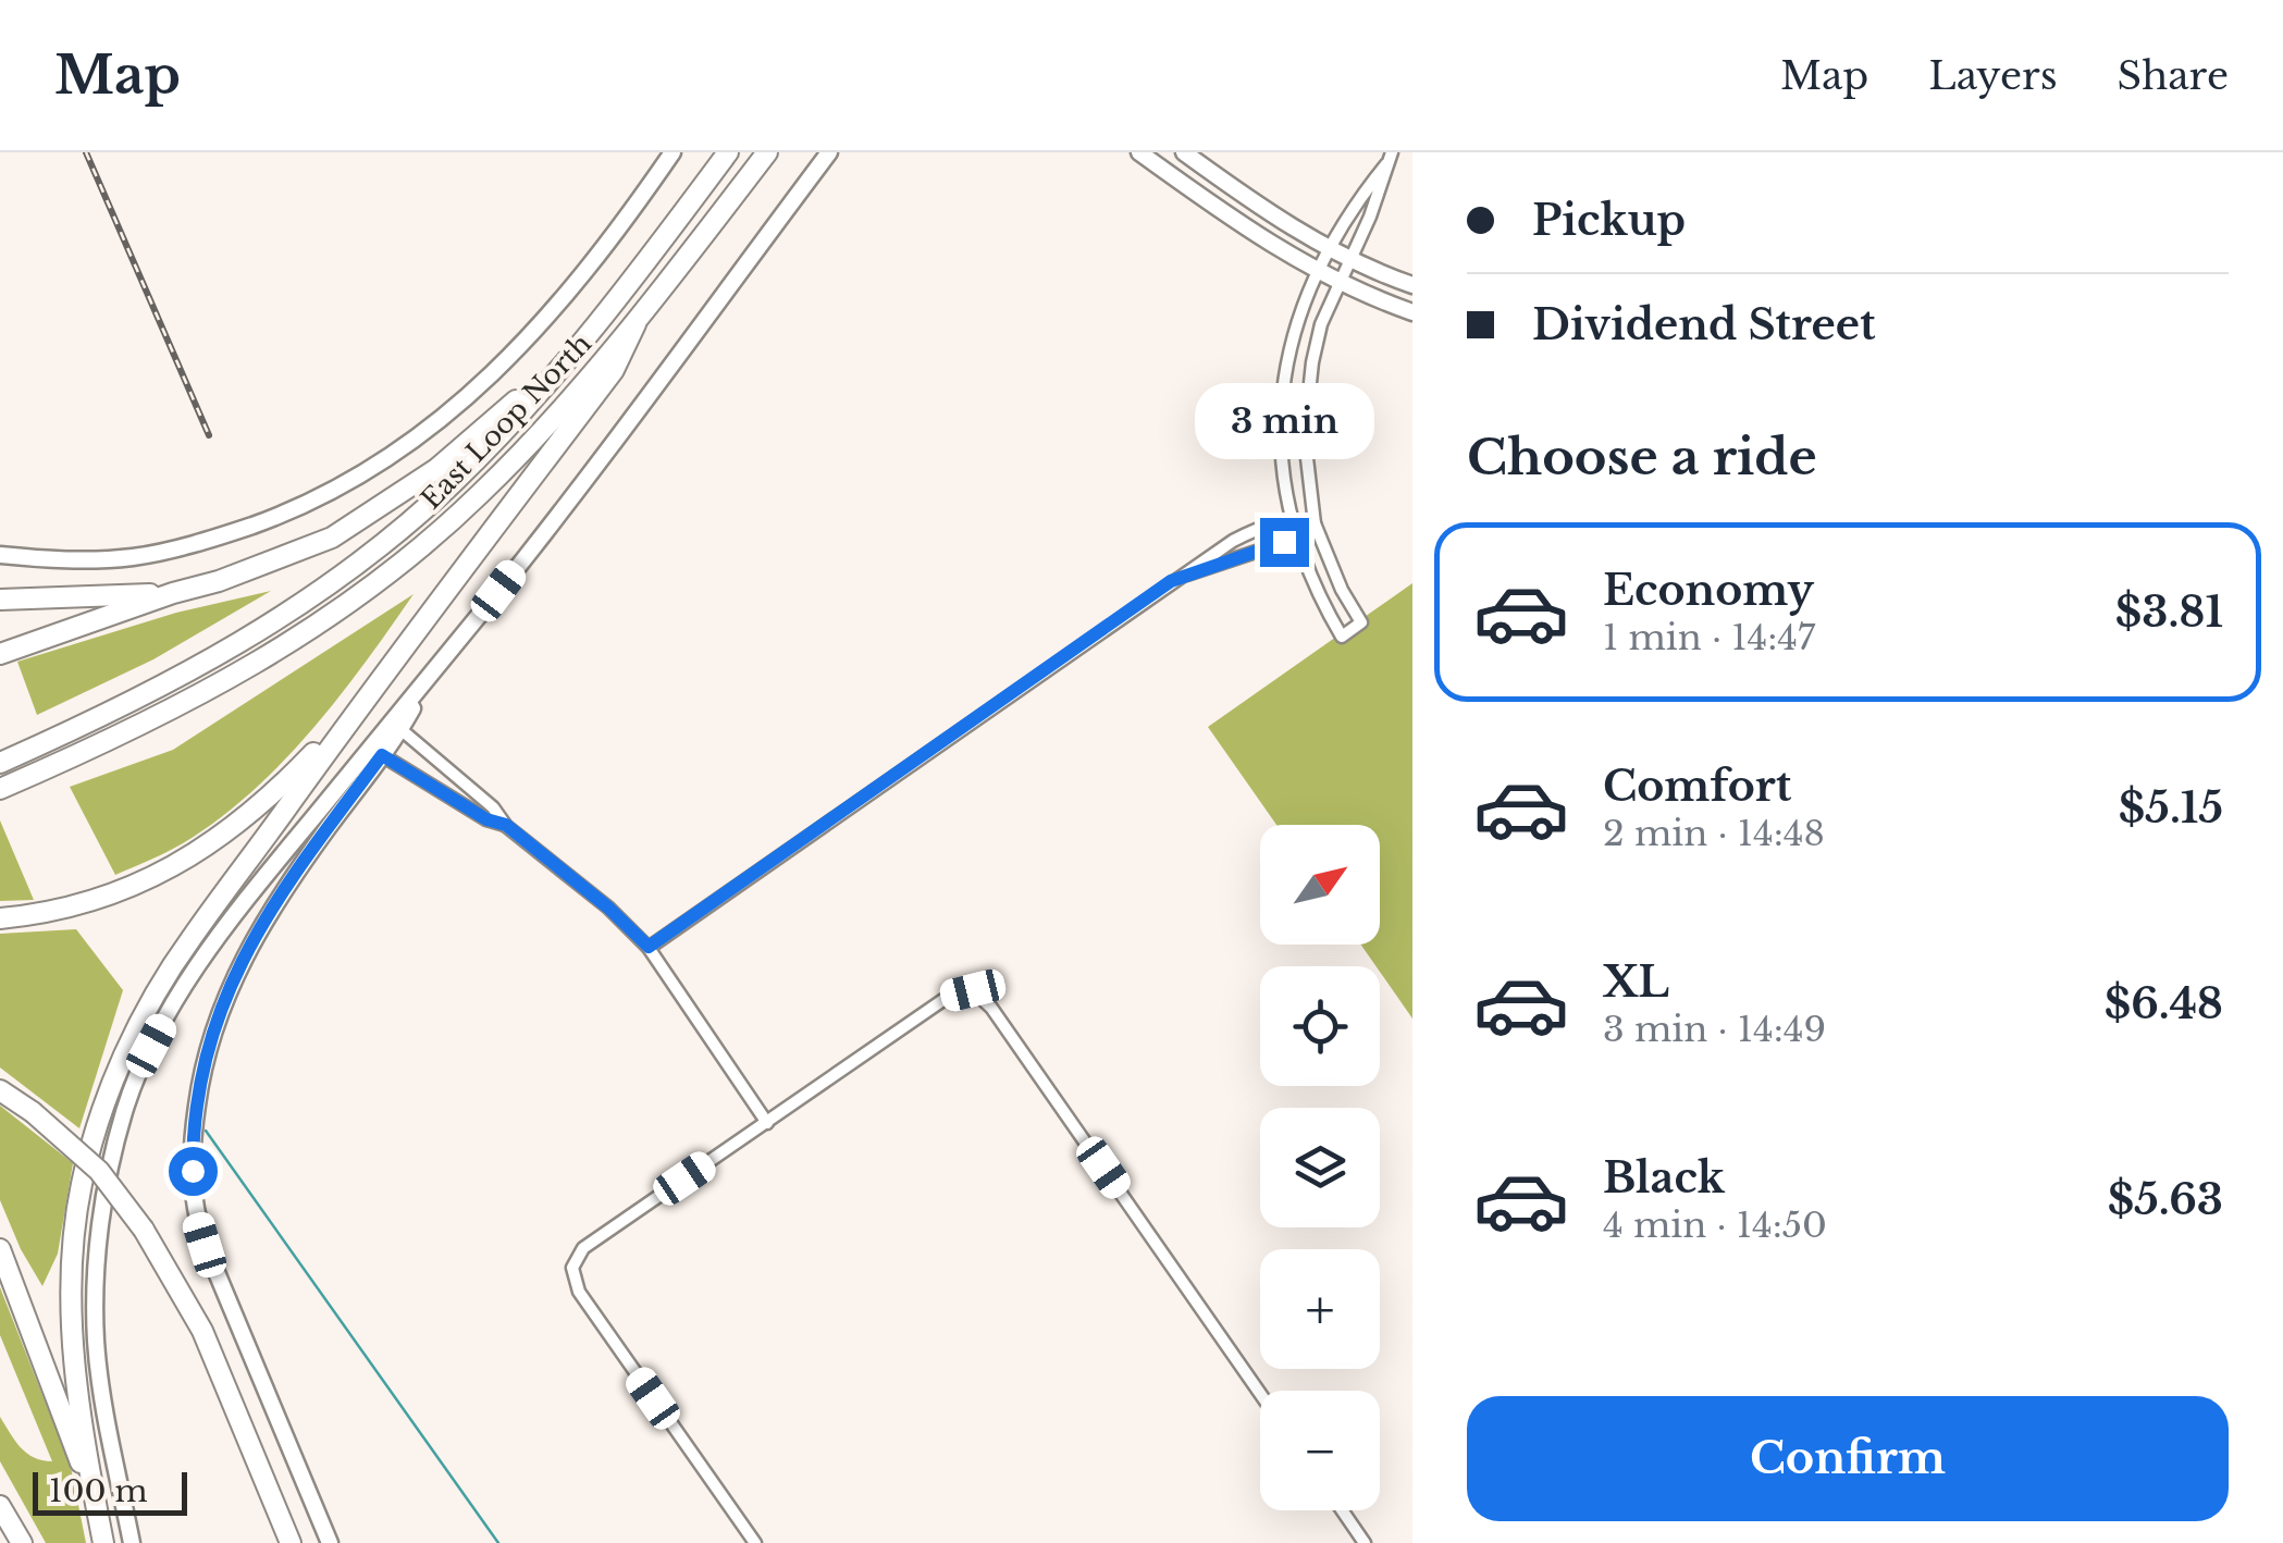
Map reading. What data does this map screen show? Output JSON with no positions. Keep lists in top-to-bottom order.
{
  "streets": {
    "highway": ["East Loop North"]
  },
  "scale_bar": "100 m",
  "north": "top right",
  "page": {
    "header": "Map",
    "nav": ["Map", "Layers", "Share"],
    "banner": ["Pickup", "Dividend Street"],
    "bubble": "3 min",
    "heading": "Choose a ride",
    "list": [
      {
        "name": "Economy",
        "note": "1 min · 14:47",
        "value": "$3.81"
      },
      {
        "name": "Comfort",
        "note": "2 min · 14:48",
        "value": "$5.15"
      },
      {
        "name": "XL",
        "note": "3 min · 14:49",
        "value": "$6.48"
      },
      {
        "name": "Black",
        "note": "4 min · 14:50",
        "value": "$5.63"
      }
    ],
    "map_buttons": ["+", "−"],
    "buttons": "Confirm",
    "scale": "100 m"
  }
}
